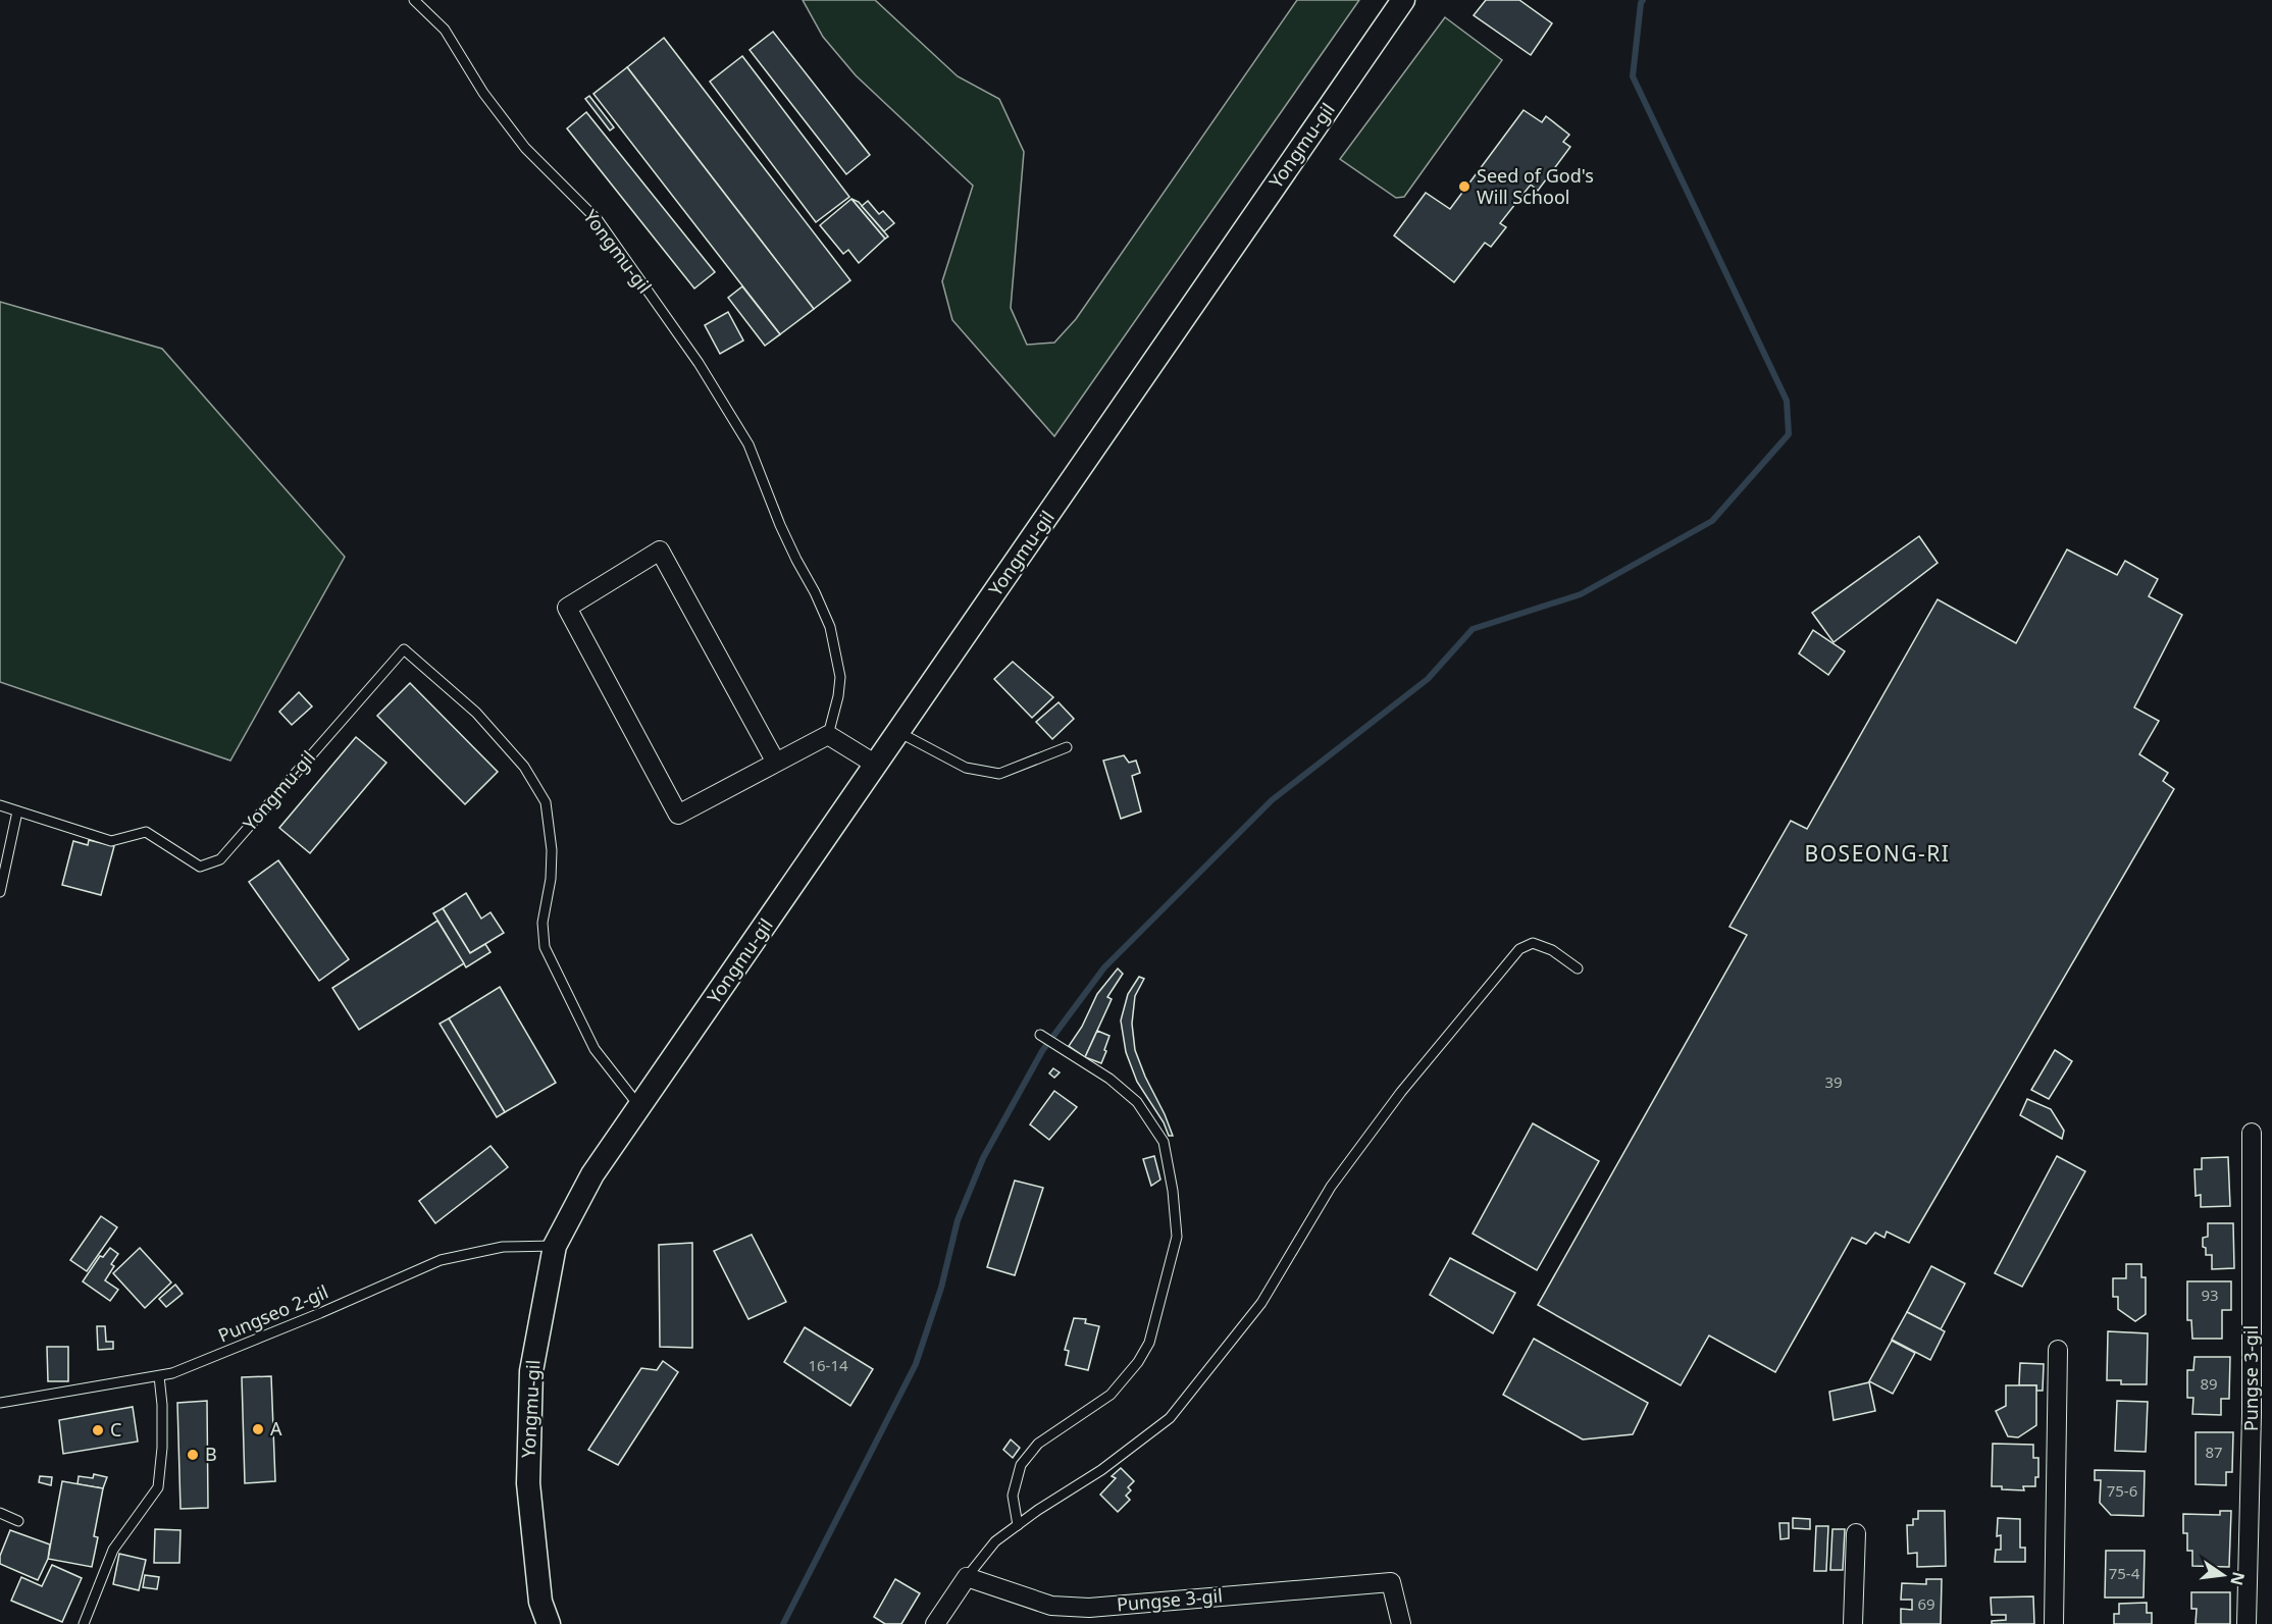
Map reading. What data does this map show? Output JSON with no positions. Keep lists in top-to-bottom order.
{
  "streets": {
    "street": ["Yongmu-gil", "Pungse 3-gil"],
    "lane": ["Pungseo 2-gil"]
  },
  "crossings": [
    ["Yongmu-gil", "Pungseo 2-gil"]
  ],
  "districts": ["BOSEONG-RI"],
  "places": [
    "Seed of God's Will School",
    "A",
    "C",
    "B"
  ],
  "house_numbers": [
    "39",
    "93",
    "16-14",
    "89",
    "87",
    "75-6",
    "75-4",
    "69"
  ],
  "north": "right"
}
